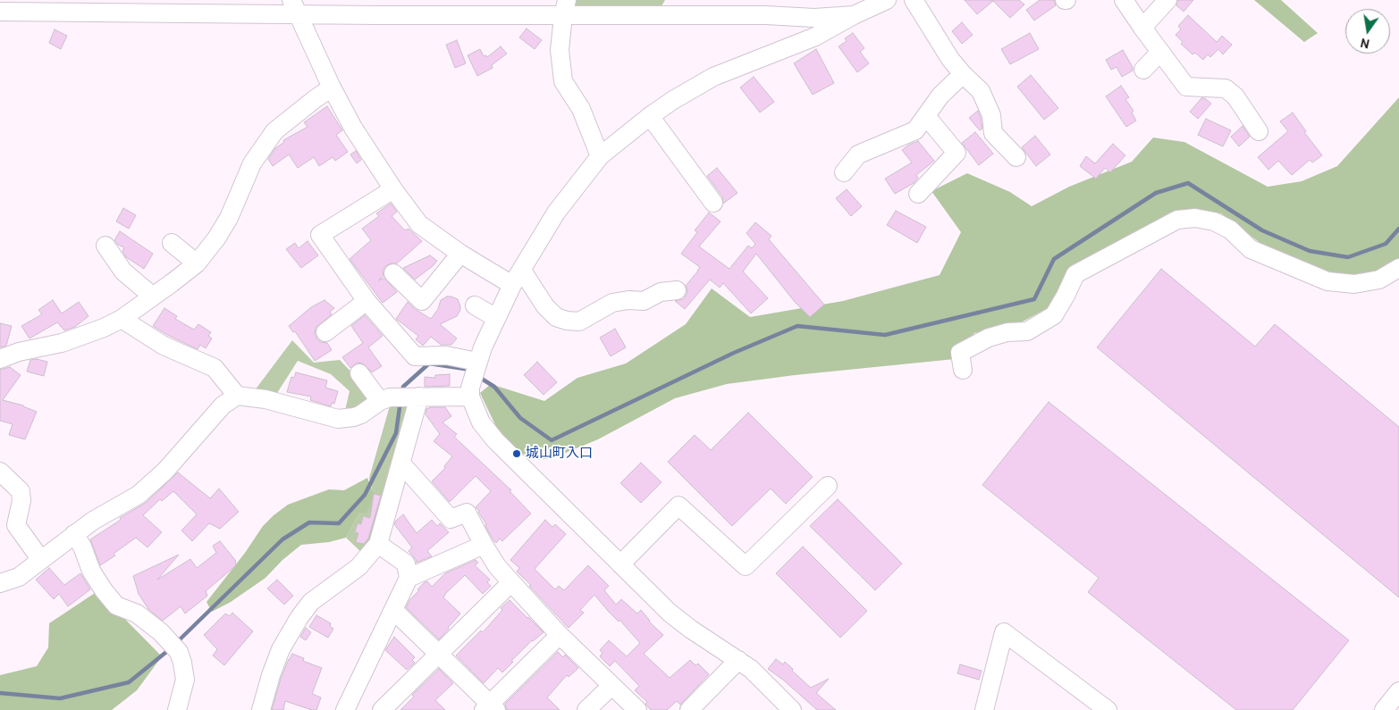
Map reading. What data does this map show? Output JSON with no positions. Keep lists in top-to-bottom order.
{
  "places": ["城山町入口"],
  "north": "bottom"
}
